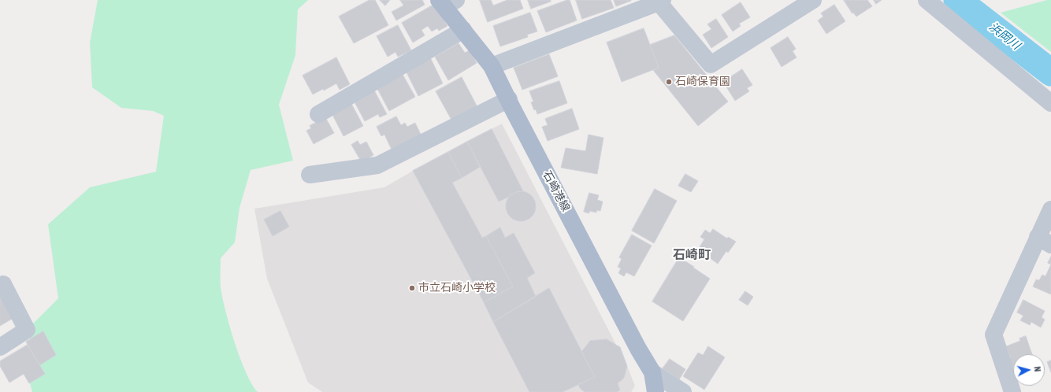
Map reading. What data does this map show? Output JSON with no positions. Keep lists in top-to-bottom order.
{
  "streets": {
    "main road": ["石崎港線"]
  },
  "districts": ["石崎町"],
  "water": ["浜岡川"],
  "places": ["石崎保育園", "市立石崎小学校"],
  "north": "right"
}
